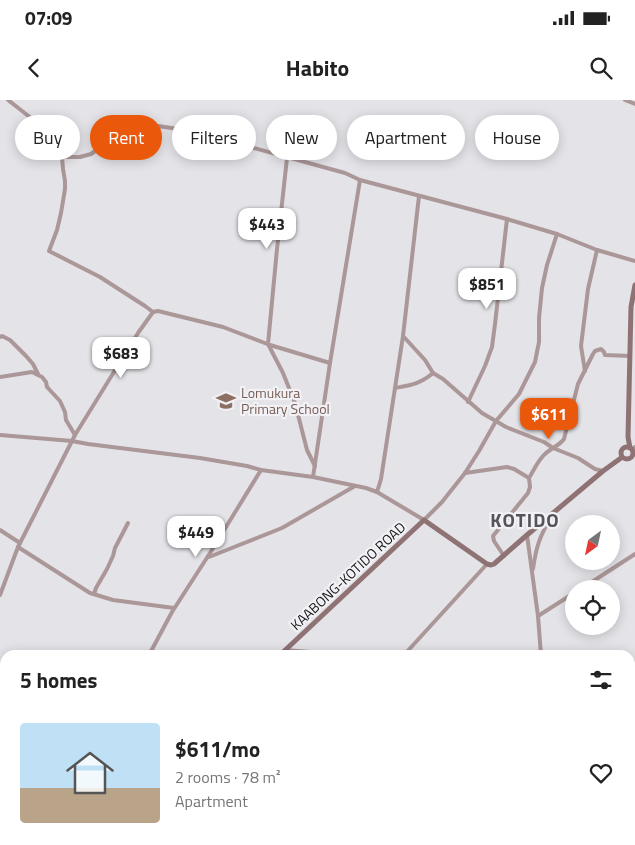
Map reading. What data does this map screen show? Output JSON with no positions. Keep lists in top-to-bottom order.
{
  "streets": {
    "street": ["KAABONG-KOTIDO ROAD"]
  },
  "districts": ["KOTIDO"],
  "places": {
    "school or university": ["Lomukura Primary School"]
  },
  "north": "bottom left",
  "page": {
    "status": "07:09",
    "header": "Habito",
    "chip": [
      "Buy",
      "Rent",
      "Filters",
      "New",
      "Apartment",
      "House"
    ],
    "price": [
      "$443",
      "$851",
      "$683",
      "$611",
      "$449"
    ],
    "heading": "5 homes",
    "list": [
      {
        "name": "$611/mo",
        "note": "2 rooms · 78 m² · Apartment"
      }
    ]
  }
}
